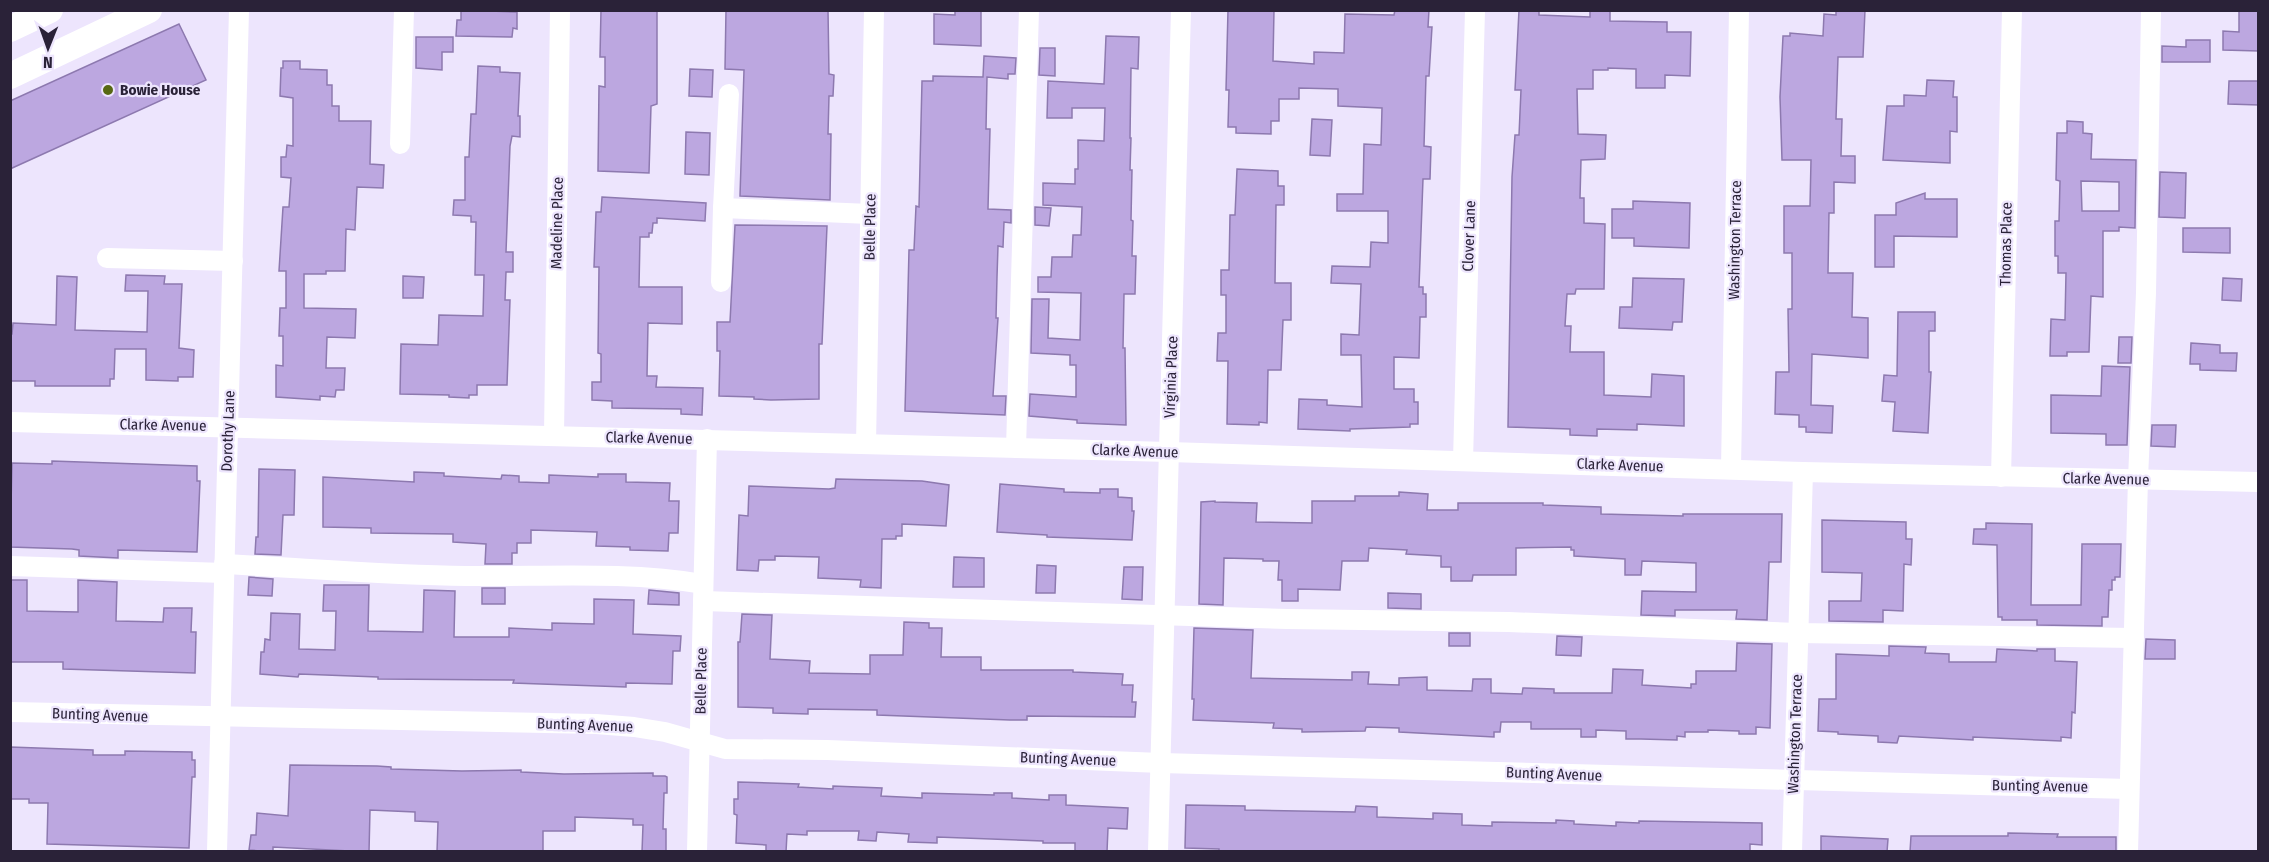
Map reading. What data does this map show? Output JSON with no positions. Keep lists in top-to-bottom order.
{
  "streets": {
    "street": [
      "Madeline Place",
      "Belle Place",
      "Clover Lane",
      "Washington Terrace",
      "Thomas Place",
      "Virginia Place",
      "Clarke Avenue",
      "Dorothy Lane",
      "Bunting Avenue"
    ]
  },
  "crossings": [
    ["Madeline Place", "Clarke Avenue"],
    ["Belle Place", "Clarke Avenue"],
    ["Belle Place", "Bunting Avenue"],
    ["Clover Lane", "Clarke Avenue"],
    ["Washington Terrace", "Clarke Avenue"],
    ["Washington Terrace", "Bunting Avenue"],
    ["Thomas Place", "Clarke Avenue"],
    ["Virginia Place", "Clarke Avenue"],
    ["Virginia Place", "Bunting Avenue"],
    ["Clarke Avenue", "Dorothy Lane"],
    ["Dorothy Lane", "Bunting Avenue"]
  ],
  "places": ["Bowie House"],
  "north": "bottom"
}
